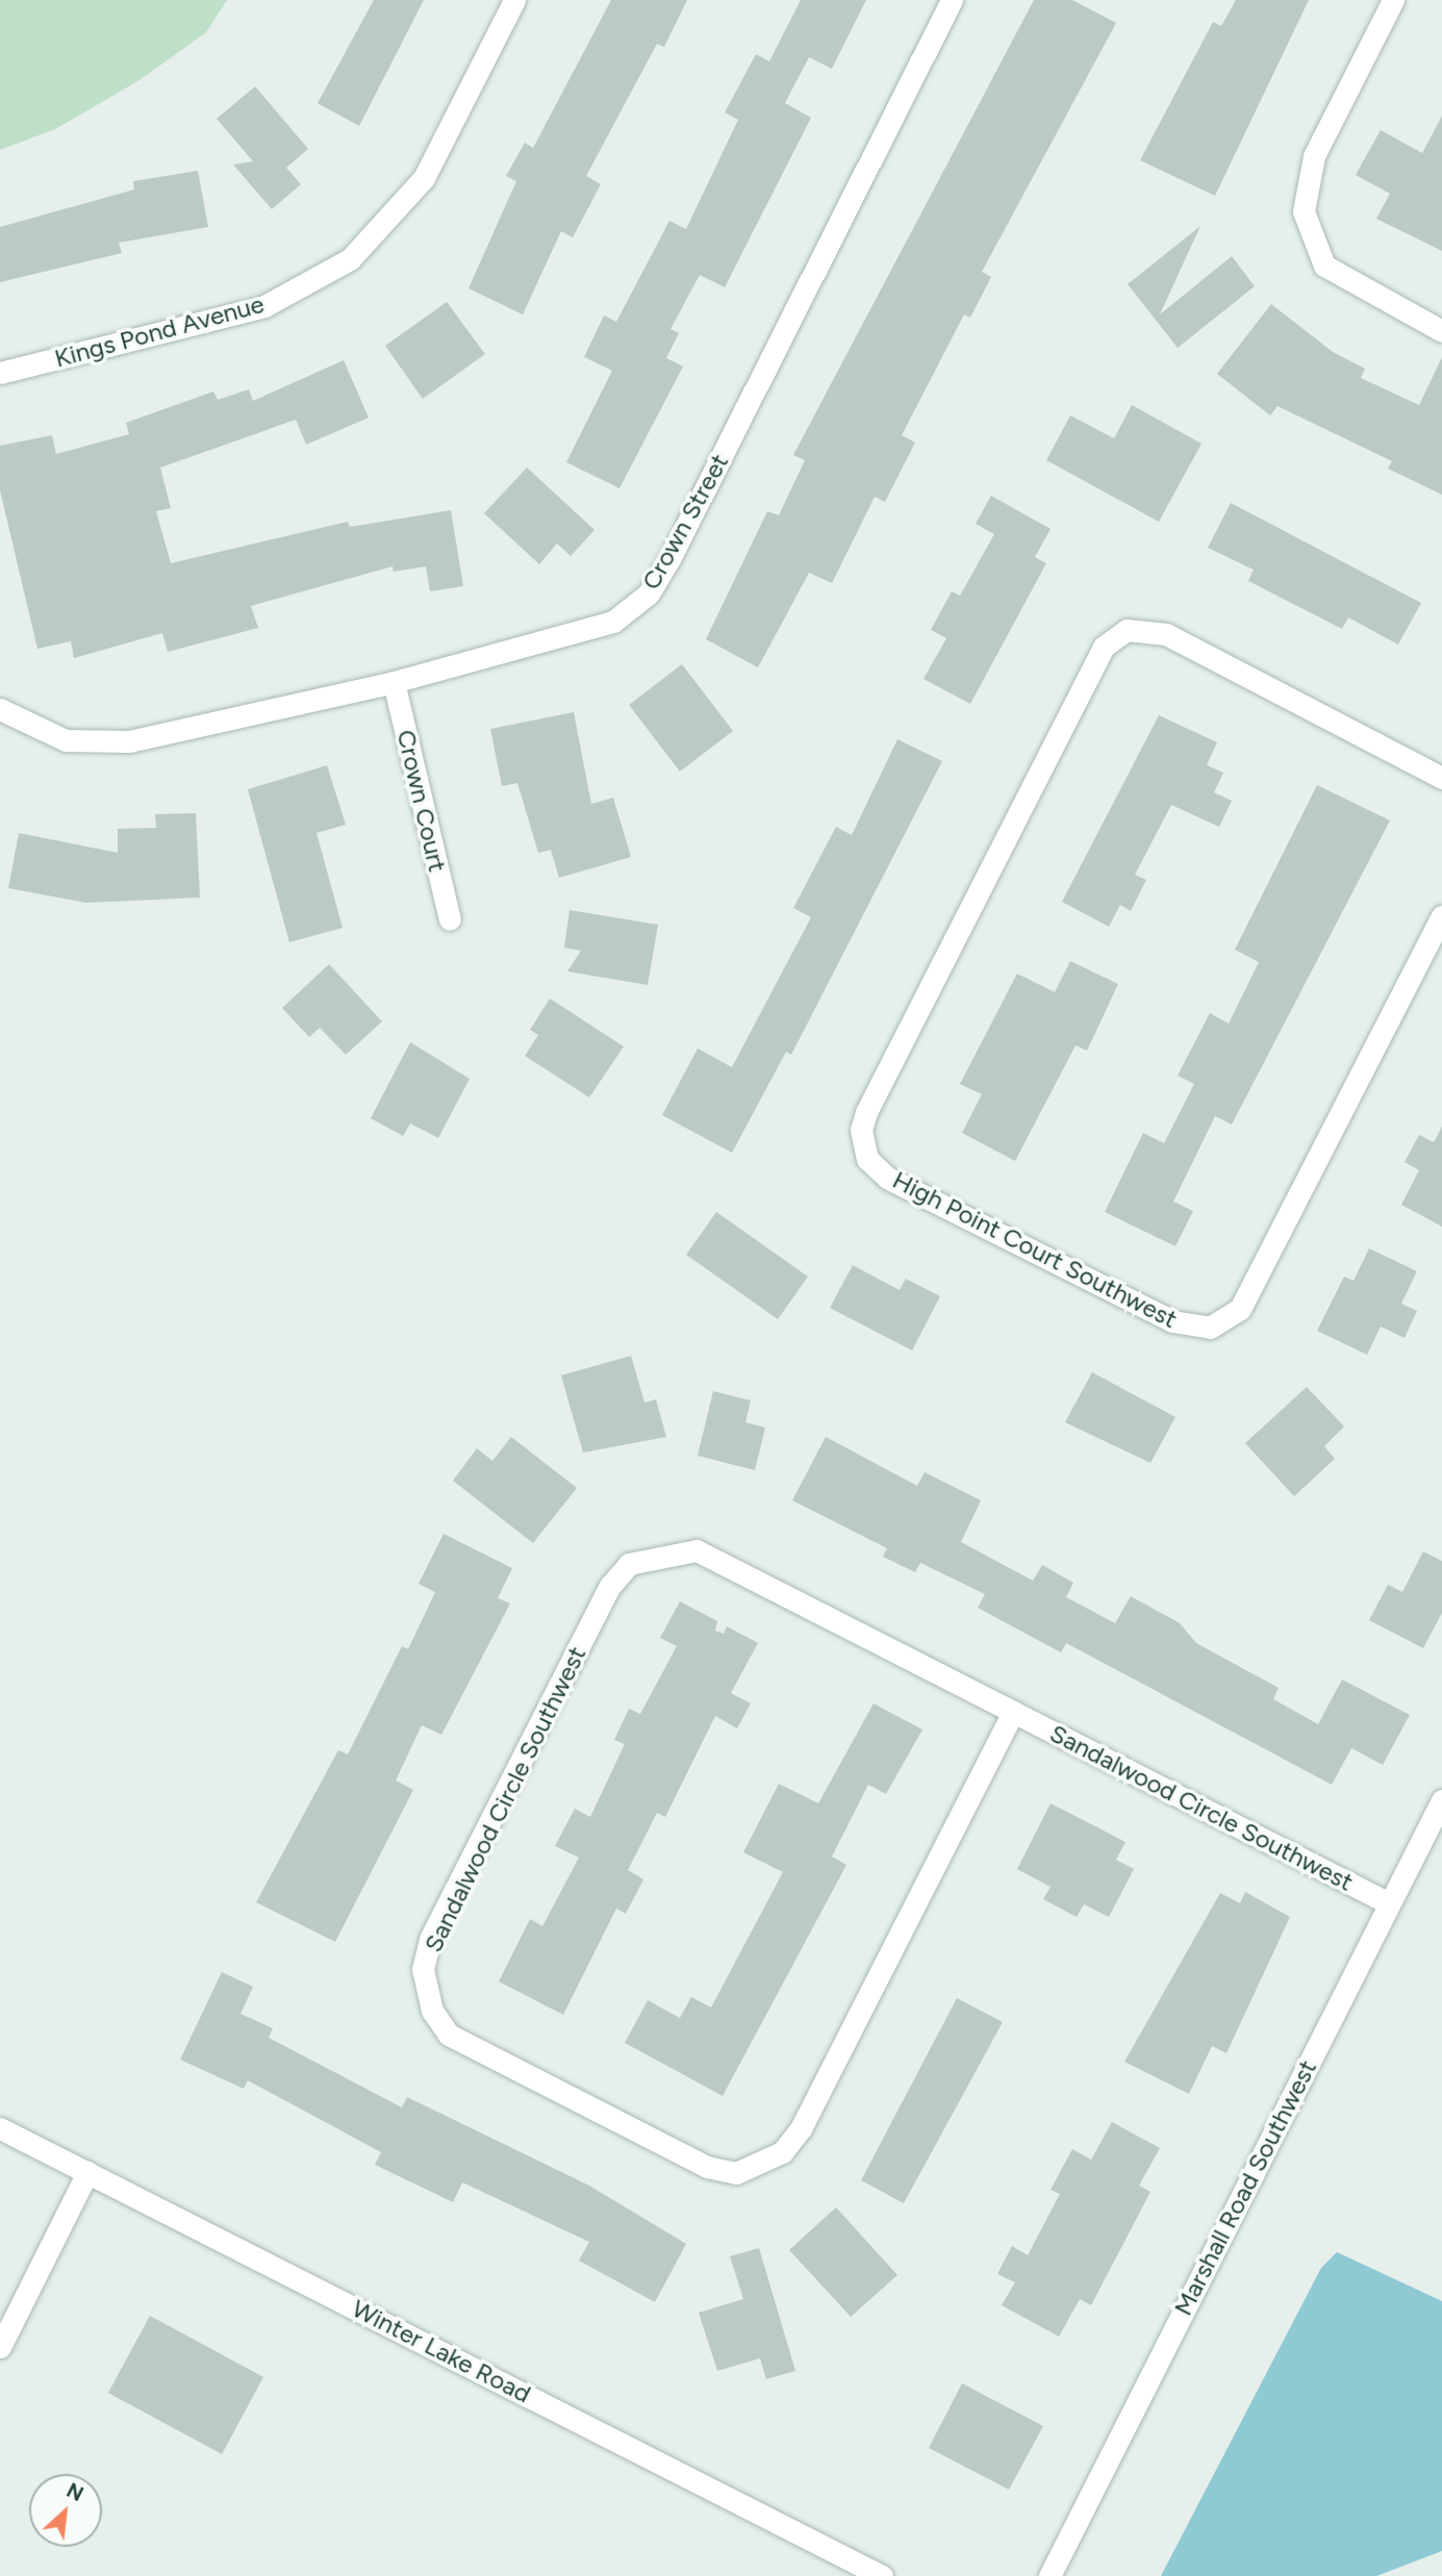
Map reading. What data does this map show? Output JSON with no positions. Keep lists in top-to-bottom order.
{
  "streets": {
    "street": [
      "Kings Pond Avenue",
      "Crown Street",
      "Crown Court",
      "High Point Court Southwest",
      "Sandalwood Circle Southwest",
      "Marshall Road Southwest",
      "Winter Lake Road"
    ]
  },
  "crossings": [
    ["Crown Street", "Crown Court"],
    ["Sandalwood Circle Southwest", "Marshall Road Southwest"]
  ],
  "north": "top right"
}
